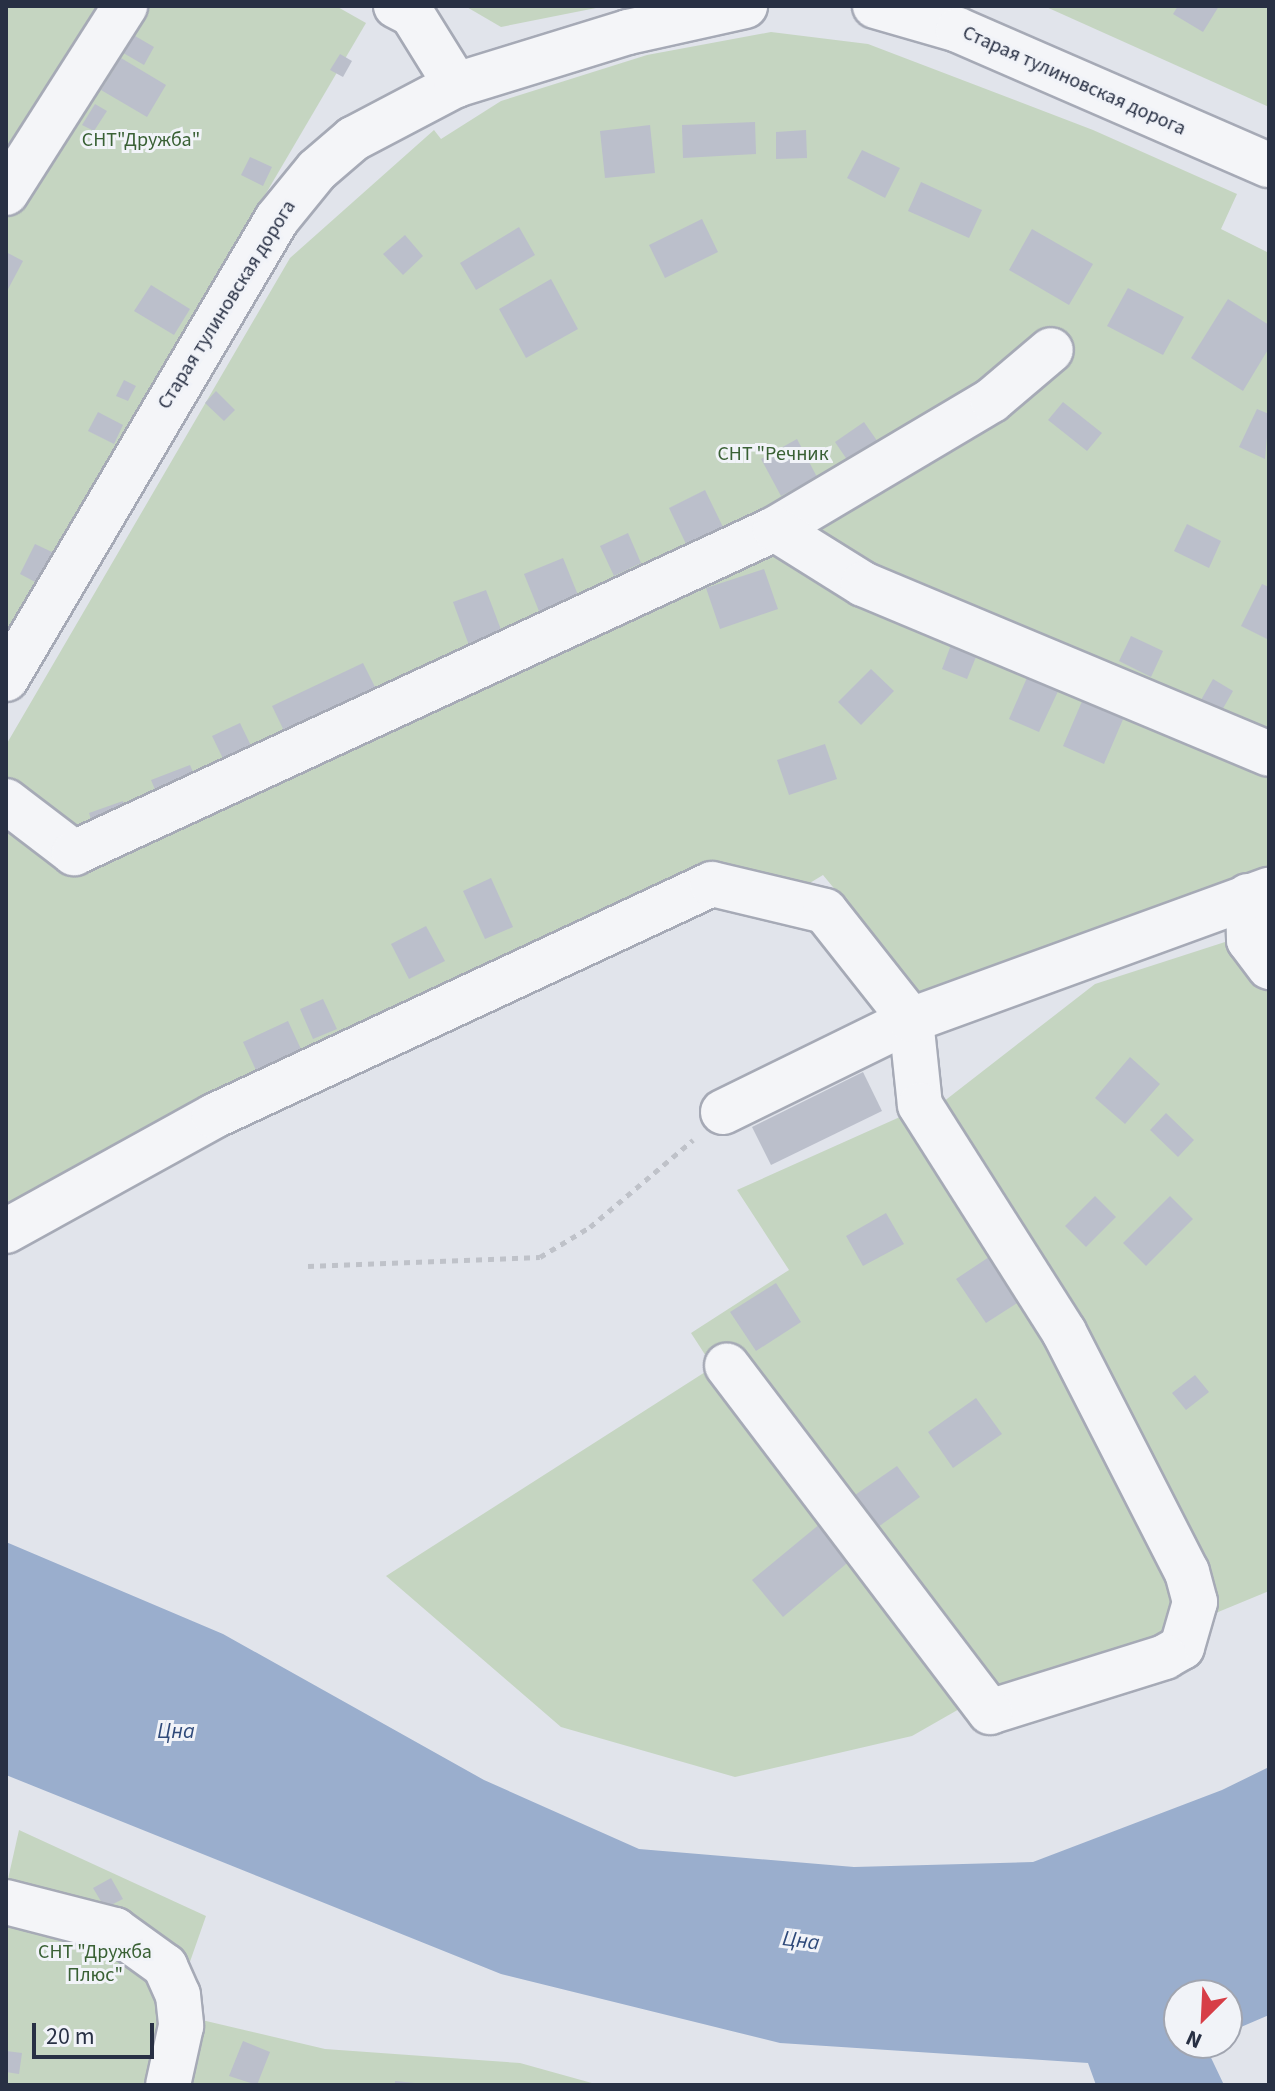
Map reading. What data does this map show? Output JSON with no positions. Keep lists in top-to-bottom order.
{
  "streets": {
    "street": ["Старая тулиновская дорога"]
  },
  "water": ["Цна"],
  "parks": ["СНТ\"Дружба\"", "СНТ \"Речник", "СНТ \"Дружба Плюс\""],
  "scale_bar": "20 m",
  "north": "bottom left"
}
